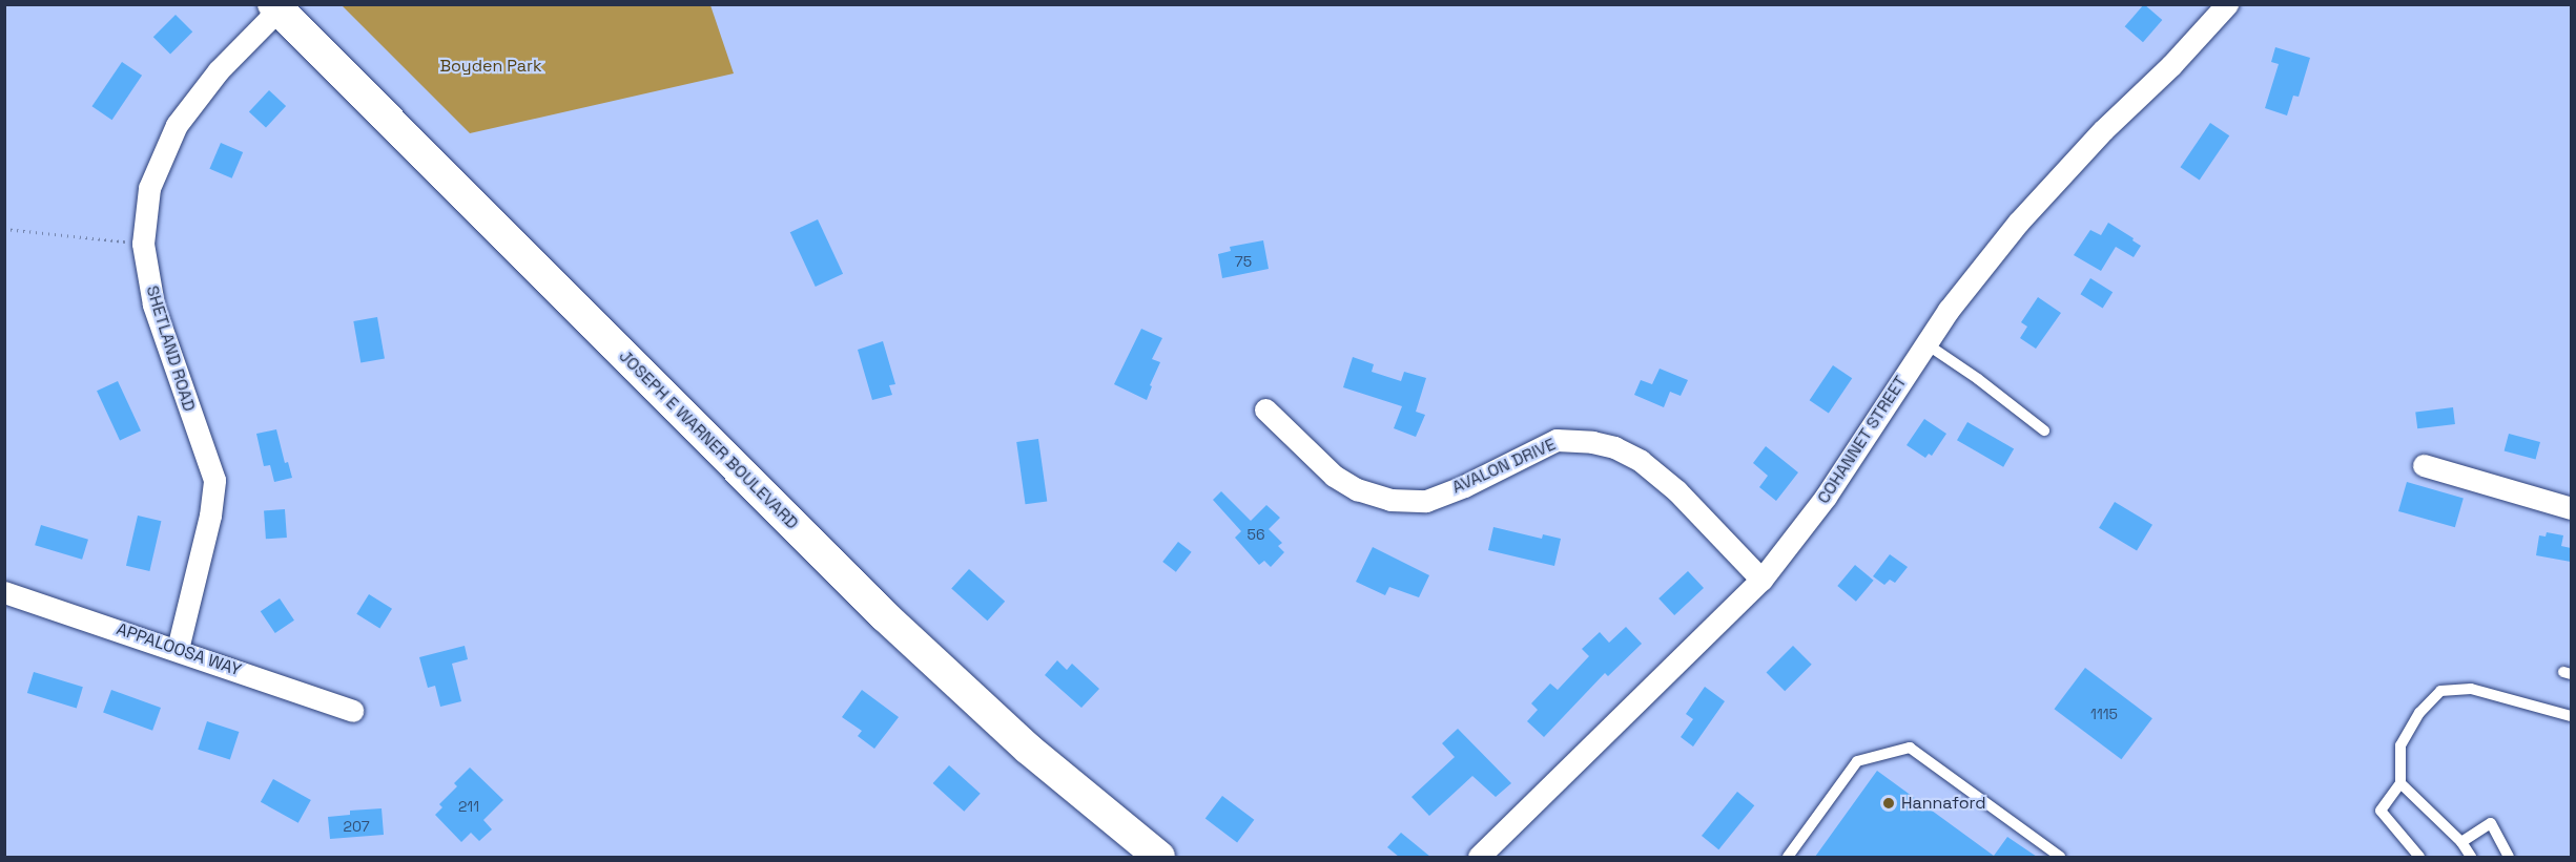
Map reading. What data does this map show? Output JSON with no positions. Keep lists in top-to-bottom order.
{
  "streets": {
    "main road": ["JOSEPH E WARNER BOULEVARD"],
    "street": [
      "SHETLAND ROAD",
      "COHANNET STREET",
      "AVALON DRIVE",
      "APPALOOSA WAY"
    ]
  },
  "crossings": [
    ["SHETLAND ROAD", "JOSEPH E WARNER BOULEVARD"],
    ["SHETLAND ROAD", "APPALOOSA WAY"],
    ["COHANNET STREET", "AVALON DRIVE"]
  ],
  "parks": ["Boyden Park"],
  "places": ["Hannaford"],
  "house_numbers": [
    "75",
    "56",
    "1115",
    "211",
    "207"
  ]
}
